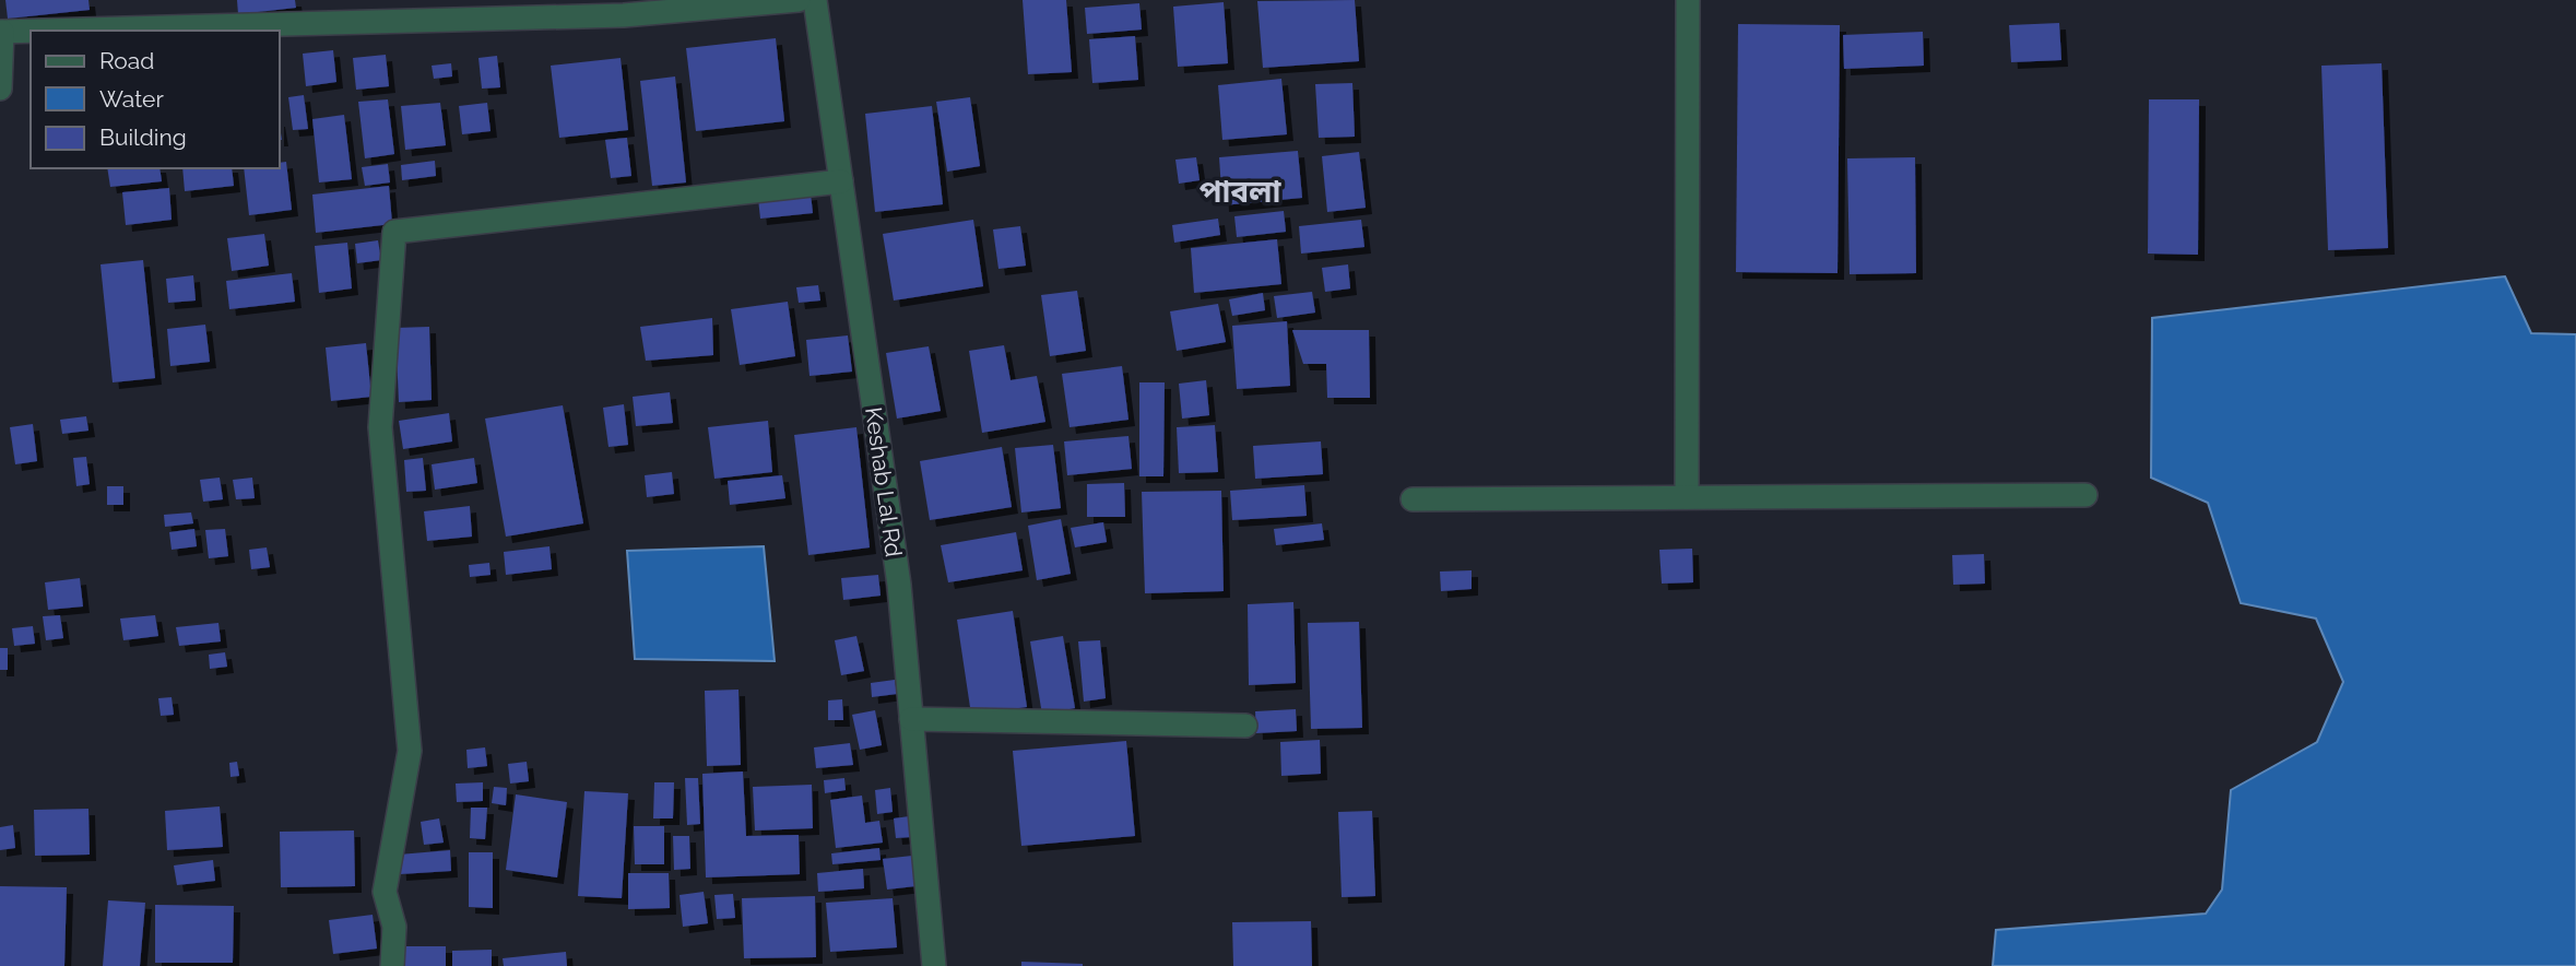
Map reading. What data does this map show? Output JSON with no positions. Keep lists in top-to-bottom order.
{
  "streets": {
    "street": ["Keshab Lal Rd"]
  },
  "districts": ["পাবলা"],
  "legend": ["Road", "Water", "Building"]
}
